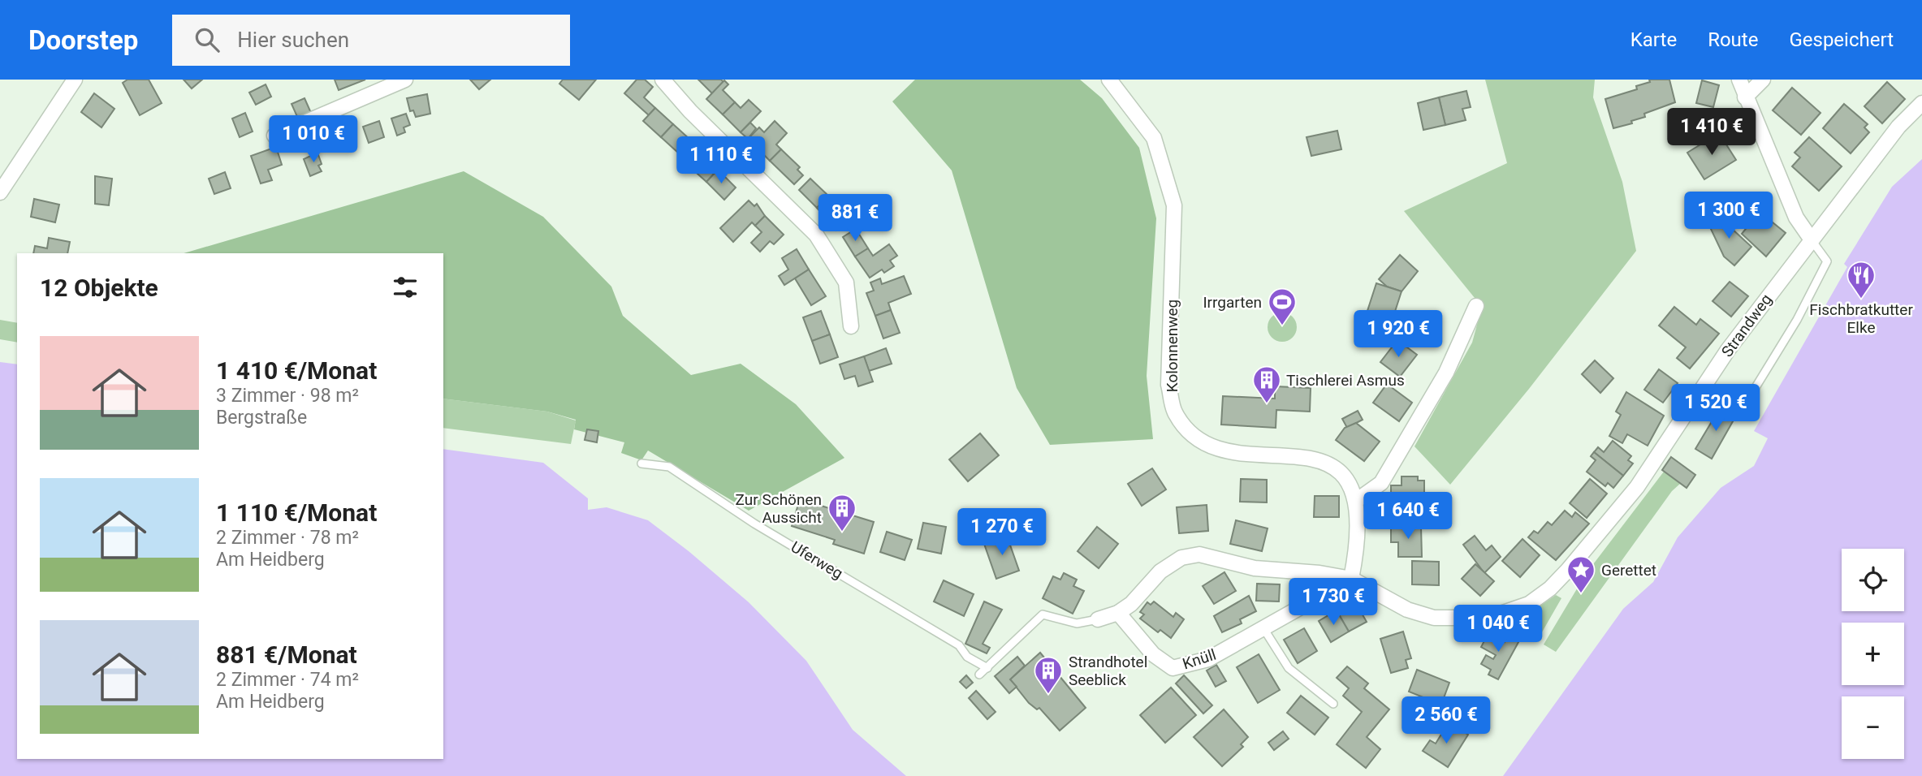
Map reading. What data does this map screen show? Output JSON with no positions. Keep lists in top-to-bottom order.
{
  "streets": {
    "street": ["Strandweg", "Kolonnenweg", "Knüll"],
    "lane": ["Uferweg"]
  },
  "crossings": [
    ["Strandweg", "Kolonnenweg"],
    ["Strandweg", "Knüll"],
    ["Kolonnenweg", "Knüll"]
  ],
  "places": {
    "restaurant": ["Fischbratkutter Elke"],
    "sports": ["Irrgarten"],
    "building": ["Tischlerei Asmus", "Zur Schönen Aussicht", "Strandhotel Seeblick"],
    "place": ["Gerettet"]
  },
  "page": {
    "header": "Doorstep",
    "search": "Hier suchen",
    "nav": ["Karte", "Route", "Gespeichert"],
    "price": [
      "1 410 €",
      "1 010 €",
      "1 110 €",
      "1 300 €",
      "881 €",
      "1 920 €",
      "1 520 €",
      "1 640 €",
      "1 270 €",
      "1 730 €",
      "1 040 €",
      "2 560 €"
    ],
    "heading": "12 Objekte",
    "list": [
      {
        "name": "1 410 €/Monat",
        "note": "3 Zimmer · 98 m² · Bergstraße"
      },
      {
        "name": "1 110 €/Monat",
        "note": "2 Zimmer · 78 m² · Am Heidberg"
      },
      {
        "name": "881 €/Monat",
        "note": "2 Zimmer · 74 m² · Am Heidberg"
      }
    ],
    "map_buttons": ["+", "−"]
  }
}
